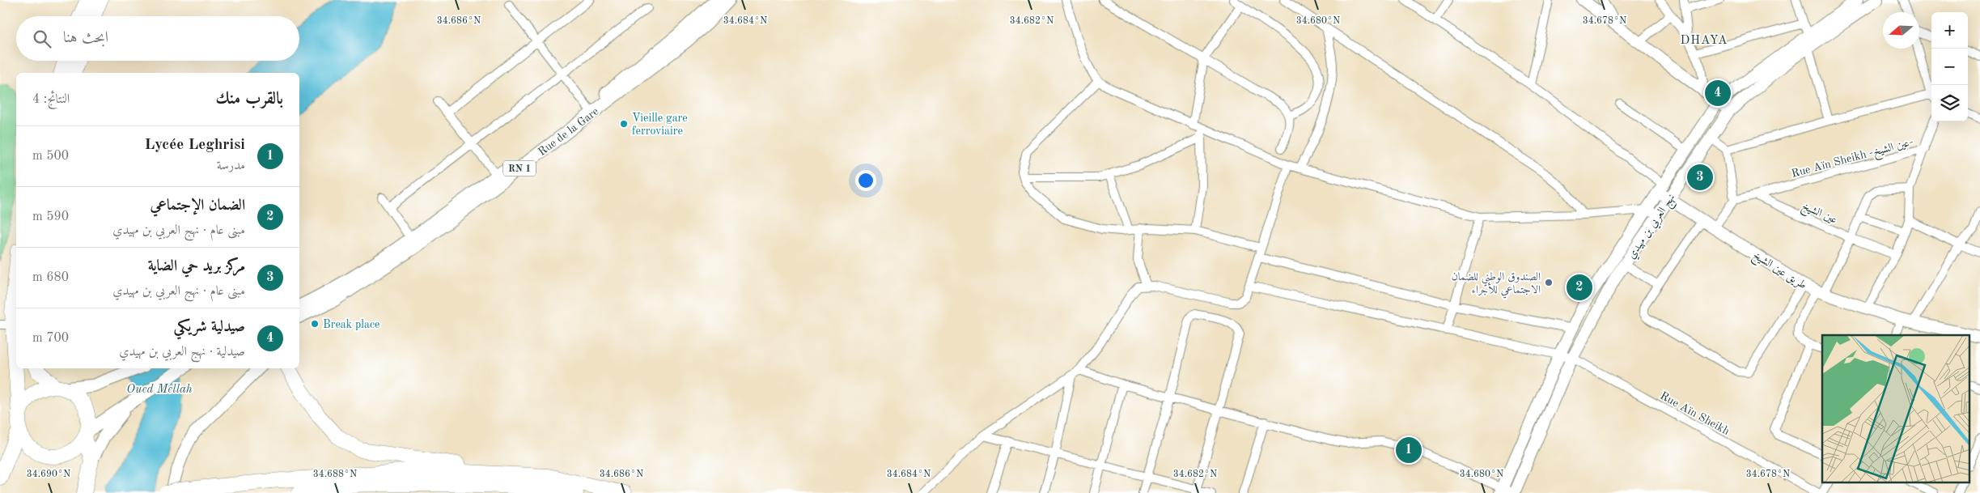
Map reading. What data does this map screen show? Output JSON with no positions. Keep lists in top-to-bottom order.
{
  "streets": {
    "main road": [
      "Rue de la Gare",
      "RN 1",
      "نهج العربي بن مهيدي",
      "طريق عين الشيخ"
    ],
    "street": ["Rue Aïn Sheikh -عين الشيخ-", "عين الشيخ", "Rue Aïn Sheikh"]
  },
  "crossings": [
    ["Rue Aïn Sheikh -عين الشيخ-", "عين الشيخ"],
    ["نهج العربي بن مهيدي", "طريق عين الشيخ"],
    ["نهج العربي بن مهيدي", "Rue Aïn Sheikh"]
  ],
  "districts": ["DHAYA"],
  "water": ["Oued Mellah"],
  "places": ["Vieille gare ferroviaire", "الصندوق الوطني للضمان الاجتماعي للأجراء", "Break place"],
  "north": "left",
  "page": {
    "map_buttons": ["+", "−"],
    "search": "ابحث هنا",
    "heading": ["بالقرب منك", "النتائج: 4"],
    "pins": [
      "4",
      "3",
      "2",
      "1"
    ],
    "list": [
      {
        "mark": "1",
        "name": "Lycée Leghrisi",
        "note": "مدرسة",
        "value": "500 m"
      },
      {
        "mark": "2",
        "name": "الضمان الإجتماعي",
        "note": "مبنى عام · نهج العربي بن مهيدي",
        "value": "590 m"
      },
      {
        "mark": "3",
        "name": "مركز بريد حي الضاية",
        "note": "مبنى عام · نهج العربي بن مهيدي",
        "value": "680 m"
      },
      {
        "mark": "4",
        "name": "صيدلية شريكي",
        "note": "صيدلية · نهج العربي بن مهيدي",
        "value": "700 m"
      }
    ]
  },
  "coordinates": [
    "34.686°N",
    "34.684°N",
    "34.682°N",
    "34.680°N",
    "34.678°N",
    "34.690°N",
    "34.688°N"
  ]
}
